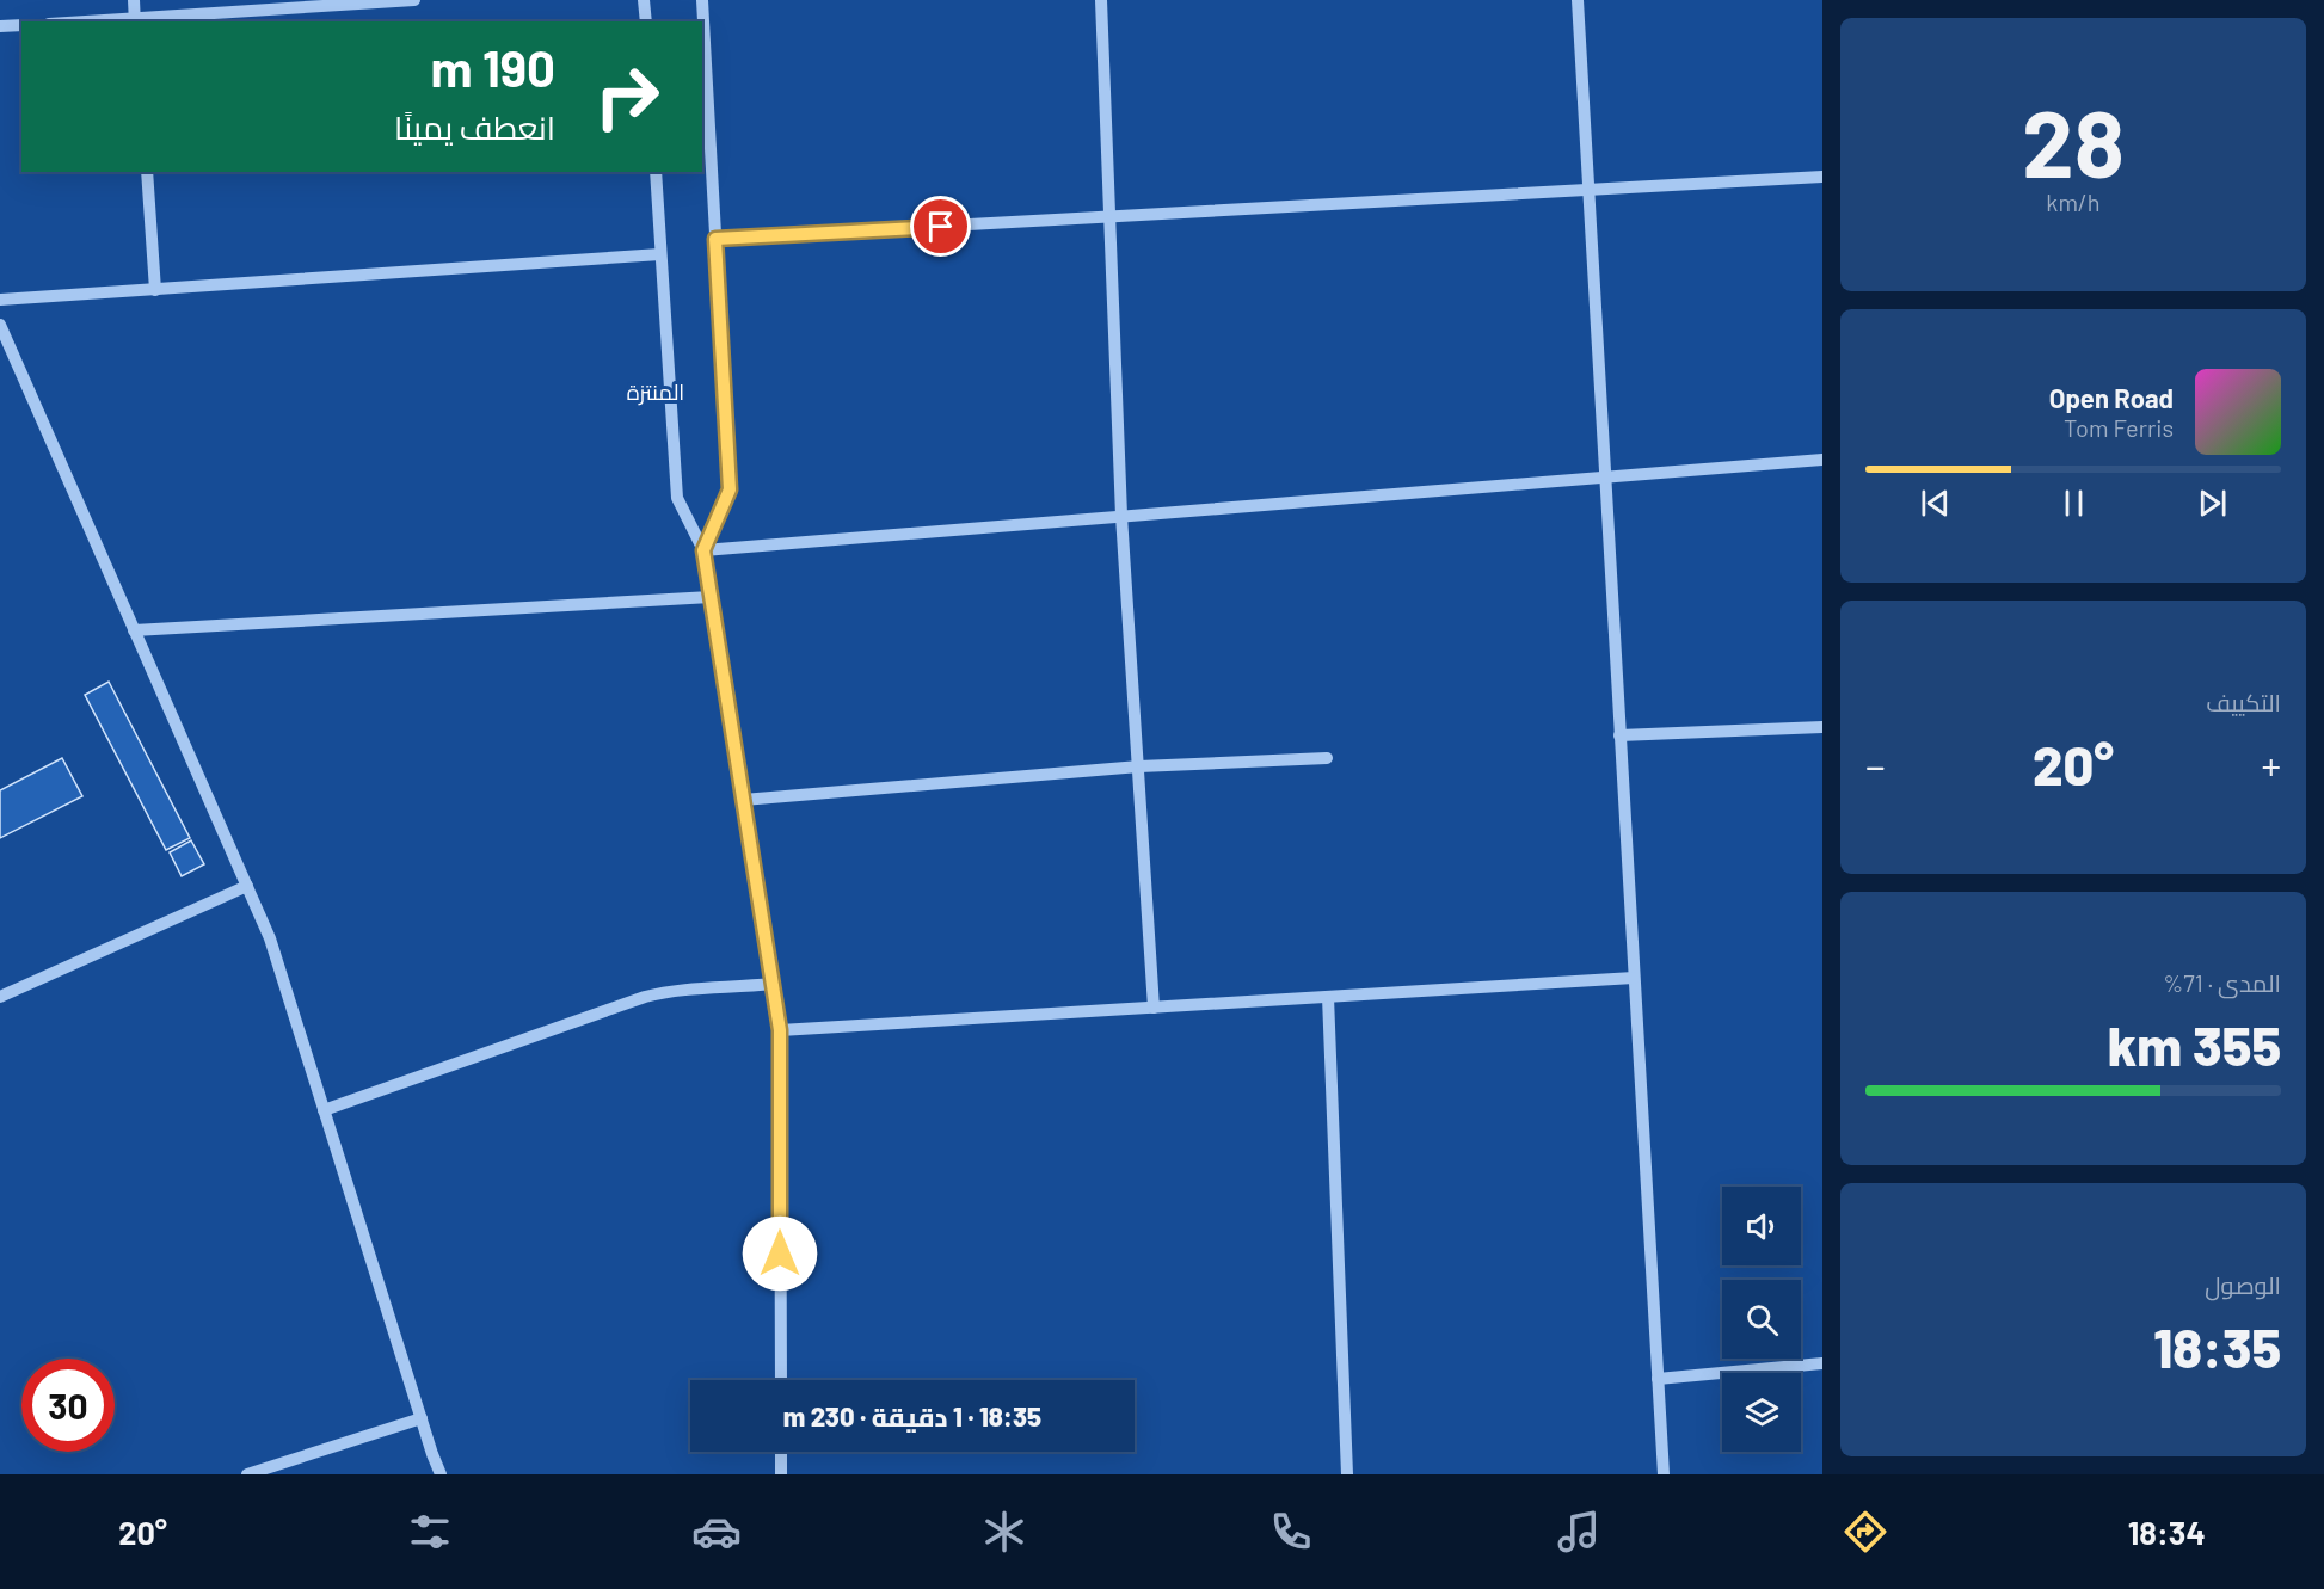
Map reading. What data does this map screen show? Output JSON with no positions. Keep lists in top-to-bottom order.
{
  "districts": ["المنتزة"],
  "page": {
    "tile": [
      ["28", "km/h"],
      "التكييف",
      ["المدى · 71%", "355 km"],
      ["الوصول", "18:35"]
    ],
    "turn": ["190 m", "انعطف يمينًا"],
    "song": ["Open Road", "Tom Ferris"],
    "heat": ["−", "20°", "+"],
    "limit": "30",
    "trip": "18:35 · 1 دقيقة · 230 m",
    "tabs": ["18:34", "20°"]
  }
}
